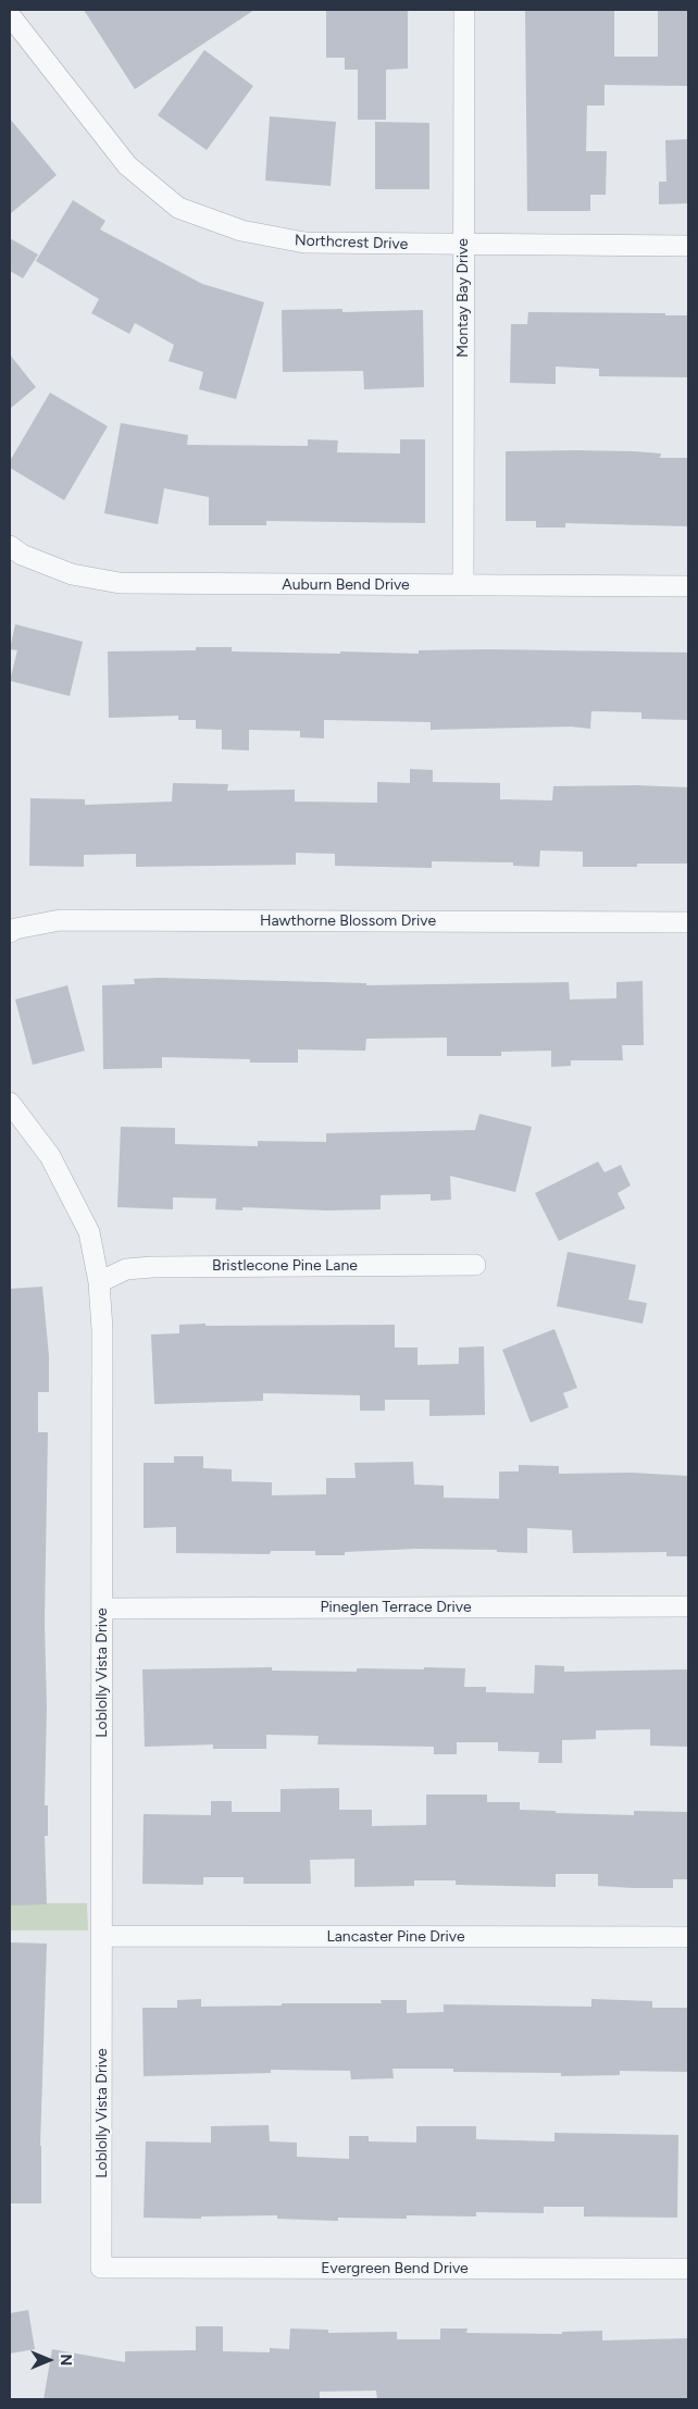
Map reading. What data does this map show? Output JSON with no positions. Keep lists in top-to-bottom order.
{
  "streets": {
    "street": [
      "Northcrest Drive",
      "Montay Bay Drive",
      "Auburn Bend Drive",
      "Hawthorne Blossom Drive",
      "Bristlecone Pine Lane",
      "Pineglen Terrace Drive",
      "Loblolly Vista Drive",
      "Lancaster Pine Drive",
      "Evergreen Bend Drive"
    ]
  },
  "crossings": [
    ["Northcrest Drive", "Montay Bay Drive"],
    ["Montay Bay Drive", "Auburn Bend Drive"],
    ["Bristlecone Pine Lane", "Loblolly Vista Drive"],
    ["Pineglen Terrace Drive", "Loblolly Vista Drive"],
    ["Loblolly Vista Drive", "Lancaster Pine Drive"],
    ["Loblolly Vista Drive", "Evergreen Bend Drive"]
  ],
  "north": "right"
}
